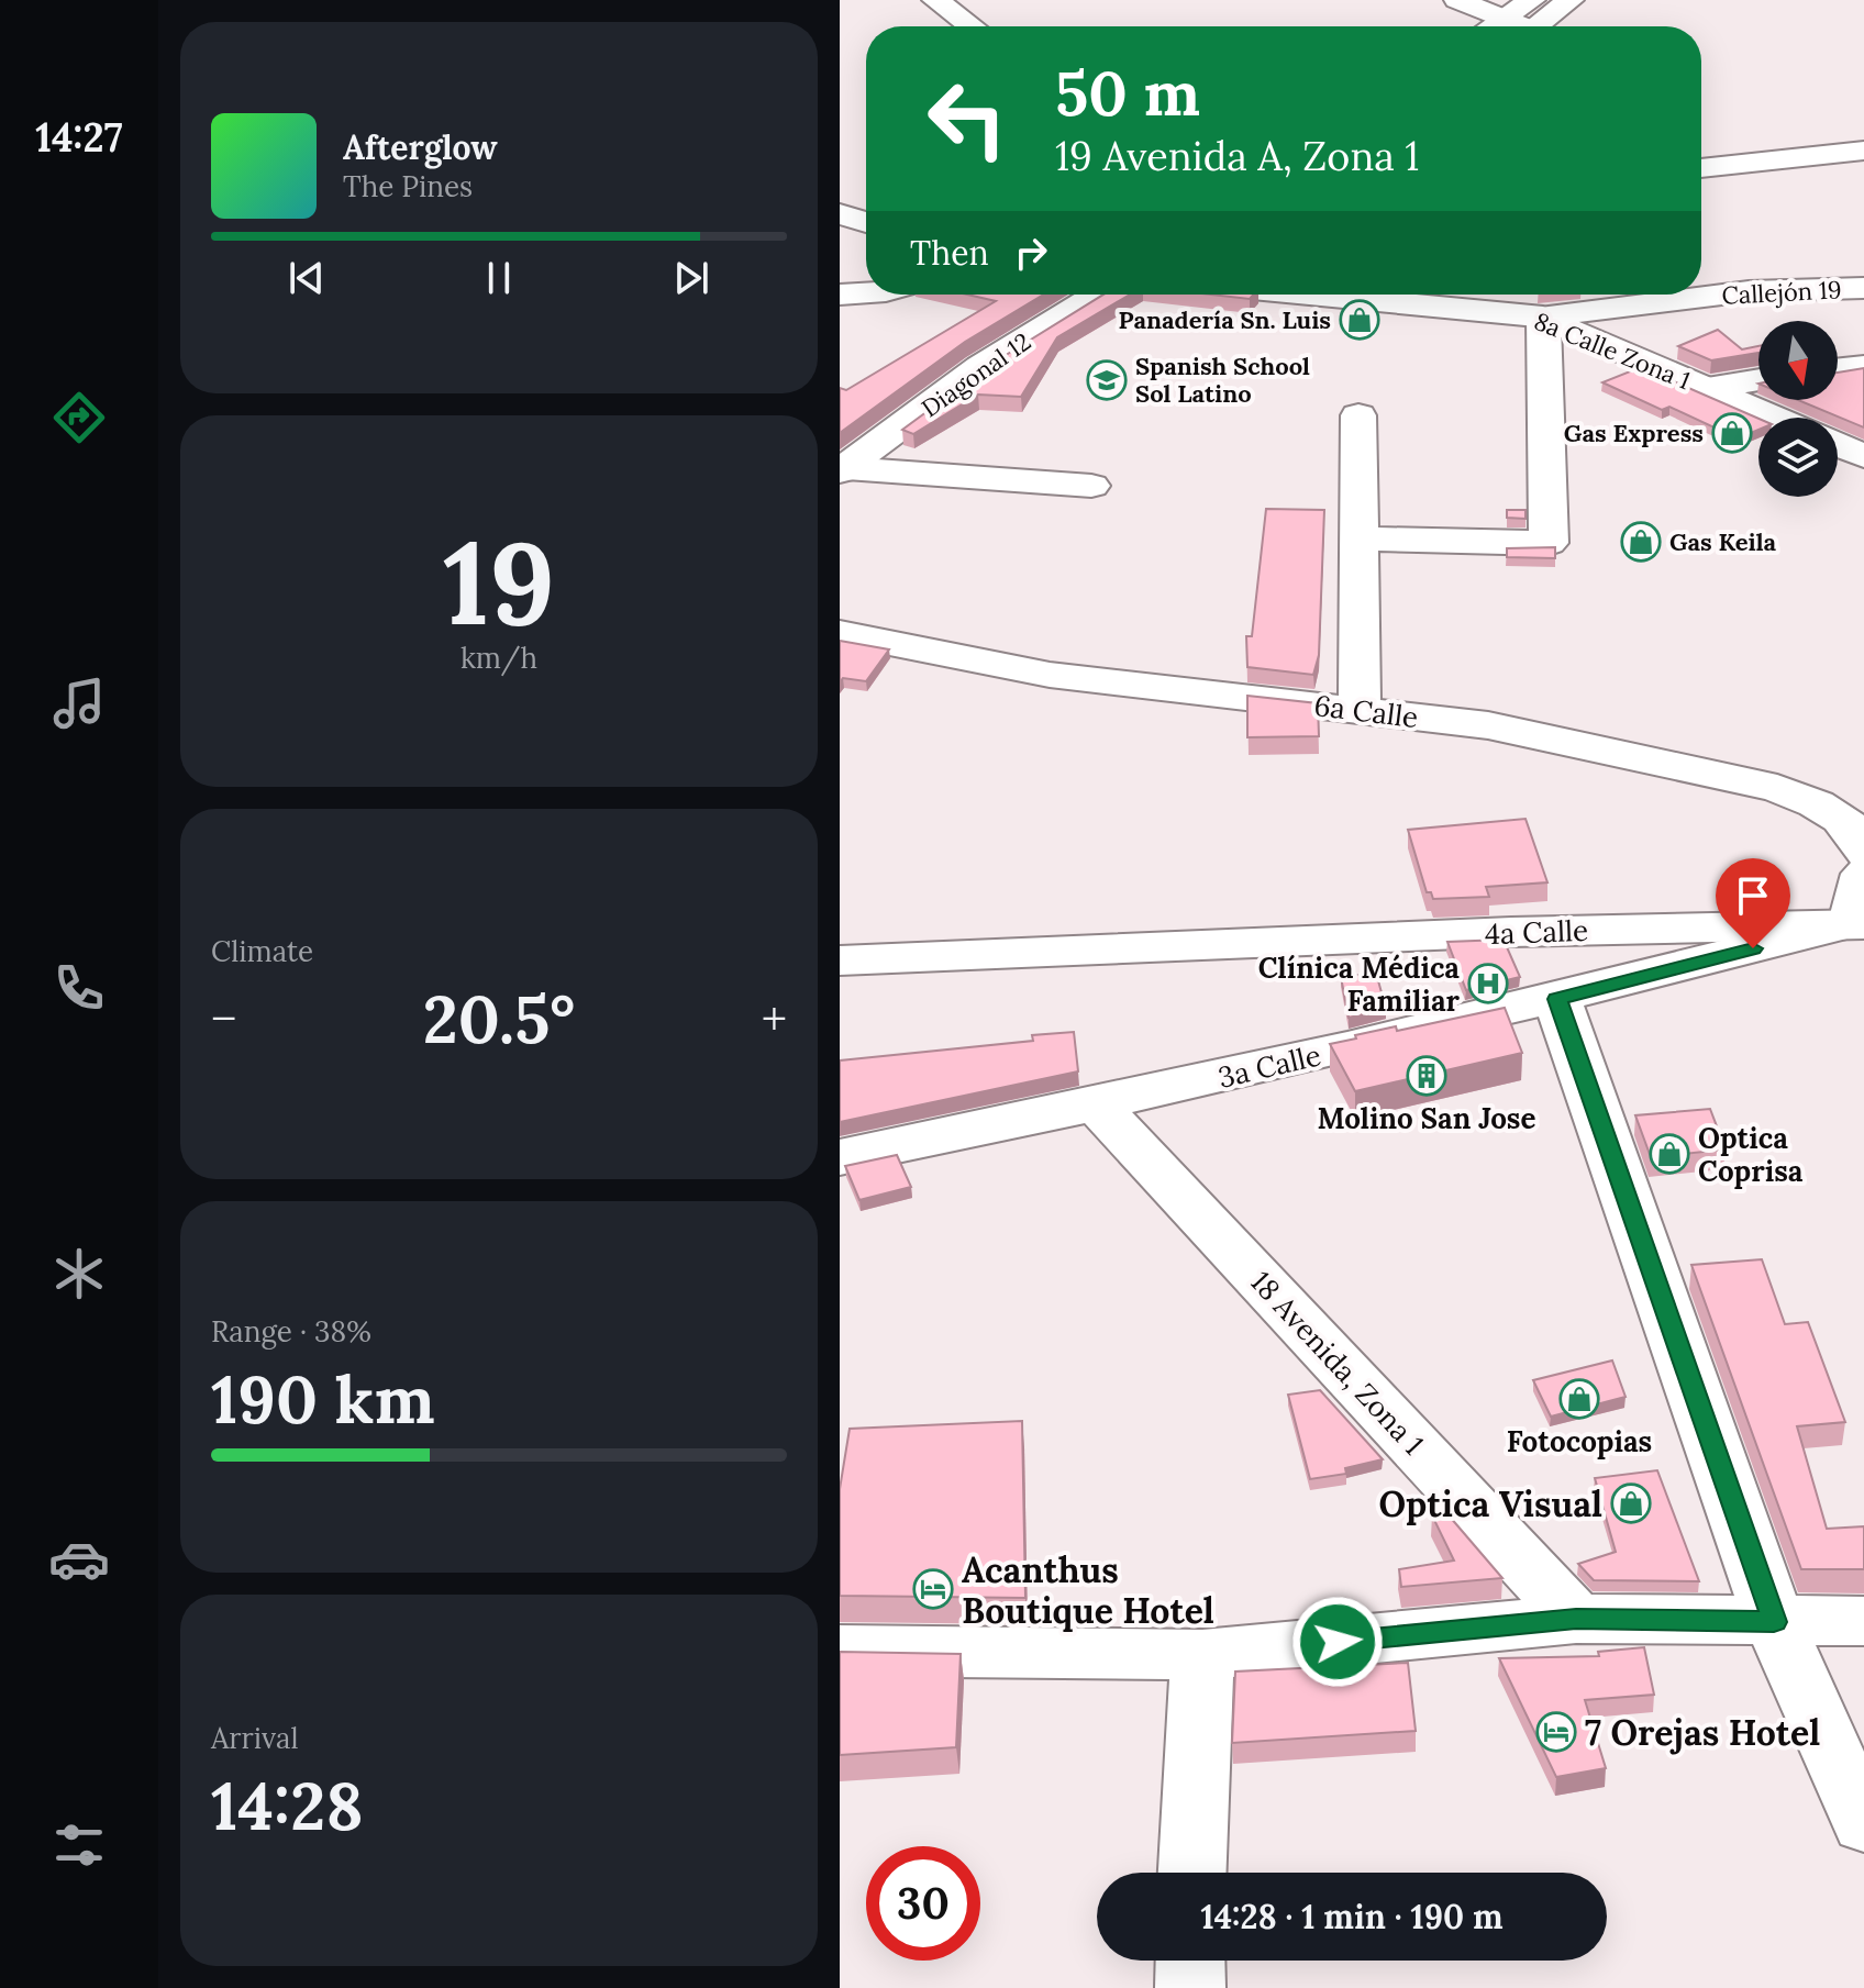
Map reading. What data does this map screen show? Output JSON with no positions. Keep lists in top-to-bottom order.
{
  "streets": {
    "street": [
      "Callejón 19",
      "8a Calle Zona 1",
      "Diagonal 12",
      "6a Calle",
      "4a Calle",
      "3a Calle",
      "18 Avenida, Zona 1"
    ]
  },
  "crossings": [
    ["Callejón 19", "8a Calle Zona 1"],
    ["4a Calle", "3a Calle"],
    ["3a Calle", "18 Avenida, Zona 1"]
  ],
  "places": {
    "shop": [
      "Panadería Sn. Luis",
      "Gas Express",
      "Gas Keila",
      "Optica Coprisa",
      "Fotocopias",
      "Optica Visual"
    ],
    "school or university": ["Spanish School Sol Latino"],
    "hospital": ["Clínica Médica Familiar"],
    "building": ["Molino San Jose"],
    "hotel": ["Acanthus Boutique Hotel", "7 Orejas Hotel"]
  },
  "north": "bottom",
  "page": {
    "tabs": "14:27",
    "turn": ["50 m", "19 Avenida A, Zona 1"],
    "song": ["Afterglow", "The Pines"],
    "then": "Then",
    "tile": [
      ["19", "km/h"],
      "Climate",
      ["Range · 38%", "190 km"],
      ["Arrival", "14:28"]
    ],
    "heat": ["−", "20.5°", "+"],
    "limit": "30",
    "trip": "14:28 · 1 min · 190 m"
  }
}
